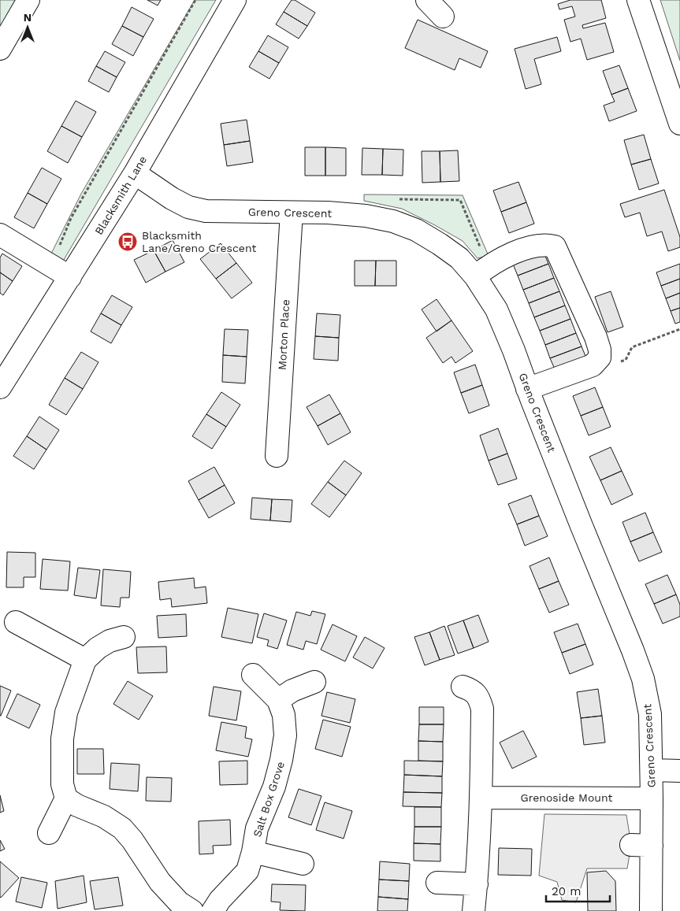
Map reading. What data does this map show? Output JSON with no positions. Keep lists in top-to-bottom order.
{
  "streets": {
    "main road": [
      "Blacksmith Lane",
      "Greno Crescent",
      "Morton Place",
      "Grenoside Mount",
      "Salt Box Grove"
    ]
  },
  "crossings": [
    ["Blacksmith Lane", "Greno Crescent"],
    ["Greno Crescent", "Morton Place"],
    ["Greno Crescent", "Grenoside Mount"]
  ],
  "places": {
    "bus stop": ["Blacksmith Lane/Greno Crescent"]
  },
  "scale_bar": "20 m",
  "north": "top"
}
